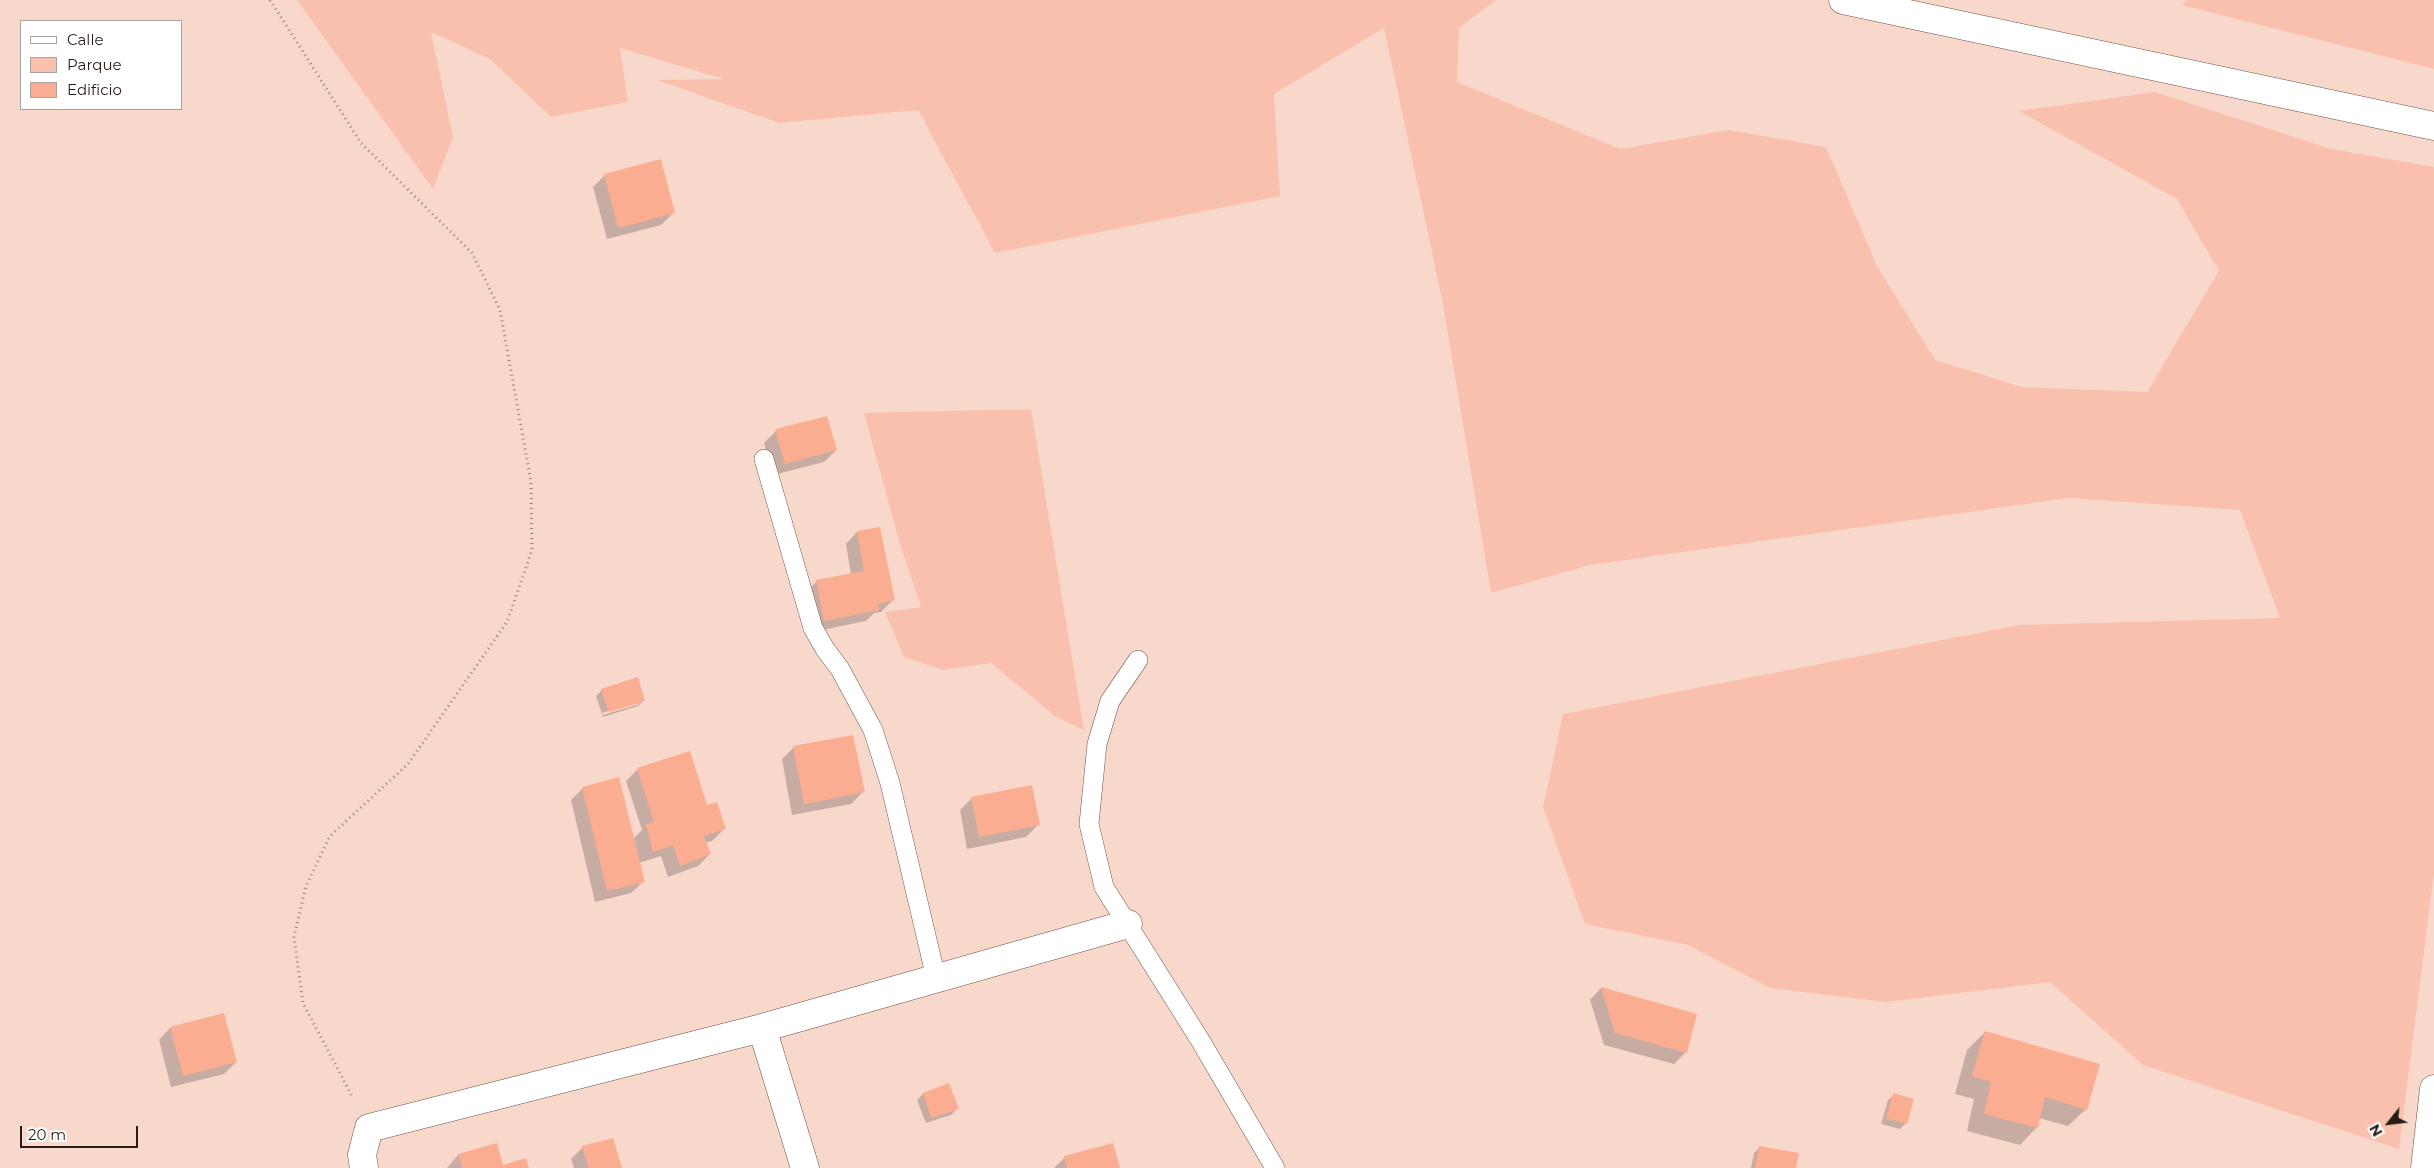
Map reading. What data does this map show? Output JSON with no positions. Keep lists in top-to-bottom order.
{
  "legend": ["Calle", "Parque", "Edificio"],
  "scale_bar": "20 m",
  "north": "bottom left"
}
